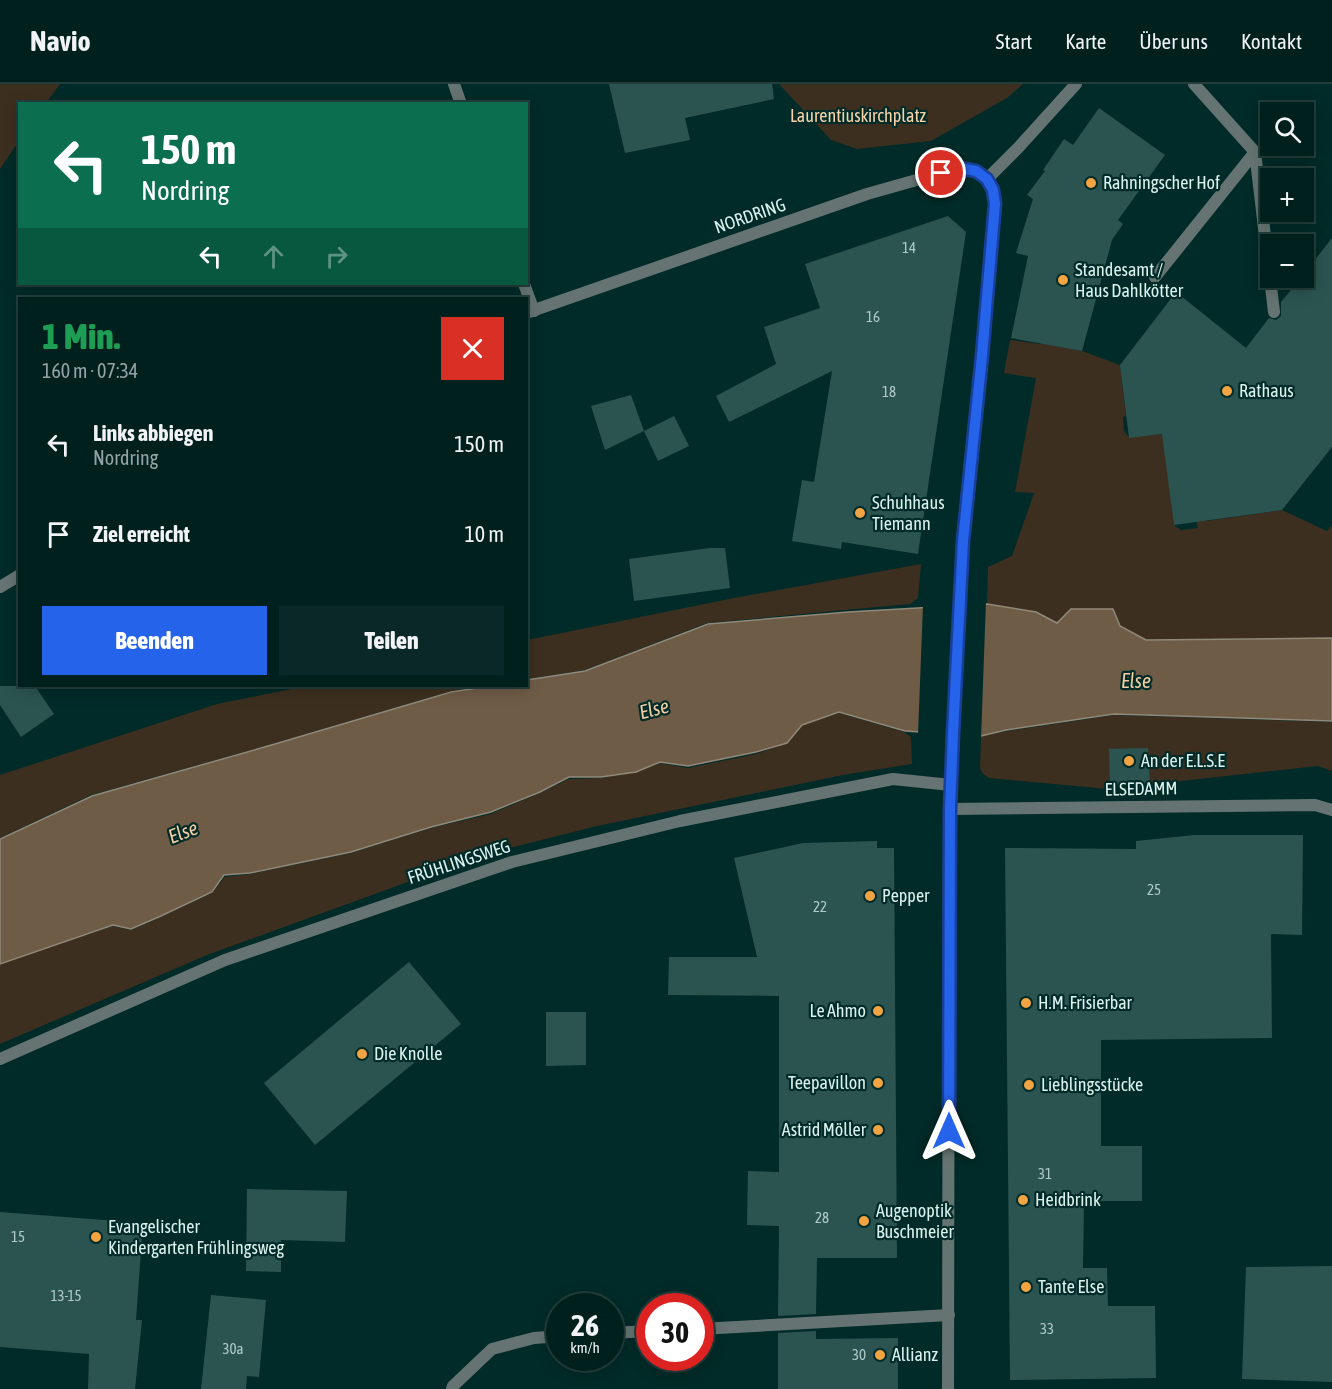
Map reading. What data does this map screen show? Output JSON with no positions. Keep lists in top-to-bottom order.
{
  "streets": {
    "street": ["NORDRING", "ELSEDAMM", "FRÜHLINGSWEG"]
  },
  "water": ["Else"],
  "parks": ["Laurentiuskirchplatz"],
  "places": [
    "Rahningscher Hof",
    "Standesamt / Haus Dahlkötter",
    "Rathaus",
    "Schuhhaus Tiemann",
    "An der E.L.S.E",
    "Pepper",
    "H.M. Frisierbar",
    "Le Ahmo",
    "Die Knolle",
    "Teepavillon",
    "Lieblingsstücke",
    "Astrid Möller",
    "Heidbrink",
    "Augenoptik Buschmeier",
    "Evangelischer Kindergarten Frühlingsweg",
    "Tante Else",
    "Allianz"
  ],
  "house_numbers": [
    "14",
    "16",
    "18",
    "25",
    "22",
    "31",
    "28",
    "15",
    "13-15",
    "33",
    "30a",
    "30"
  ],
  "page": {
    "header": "Navio",
    "nav": [
      "Start",
      "Karte",
      "Über uns",
      "Kontakt"
    ],
    "map_buttons": ["+", "−"],
    "turn": ["150 m", "Nordring"],
    "heading": ["1 Min.", "160 m · 07:34"],
    "list": [
      {
        "name": "Links abbiegen",
        "note": "Nordring",
        "value": "150 m"
      },
      {
        "name": "Ziel erreicht",
        "value": "10 m"
      }
    ],
    "buttons": ["Beenden", "Teilen"],
    "speed": "26 km/h",
    "limit": "30"
  }
}
